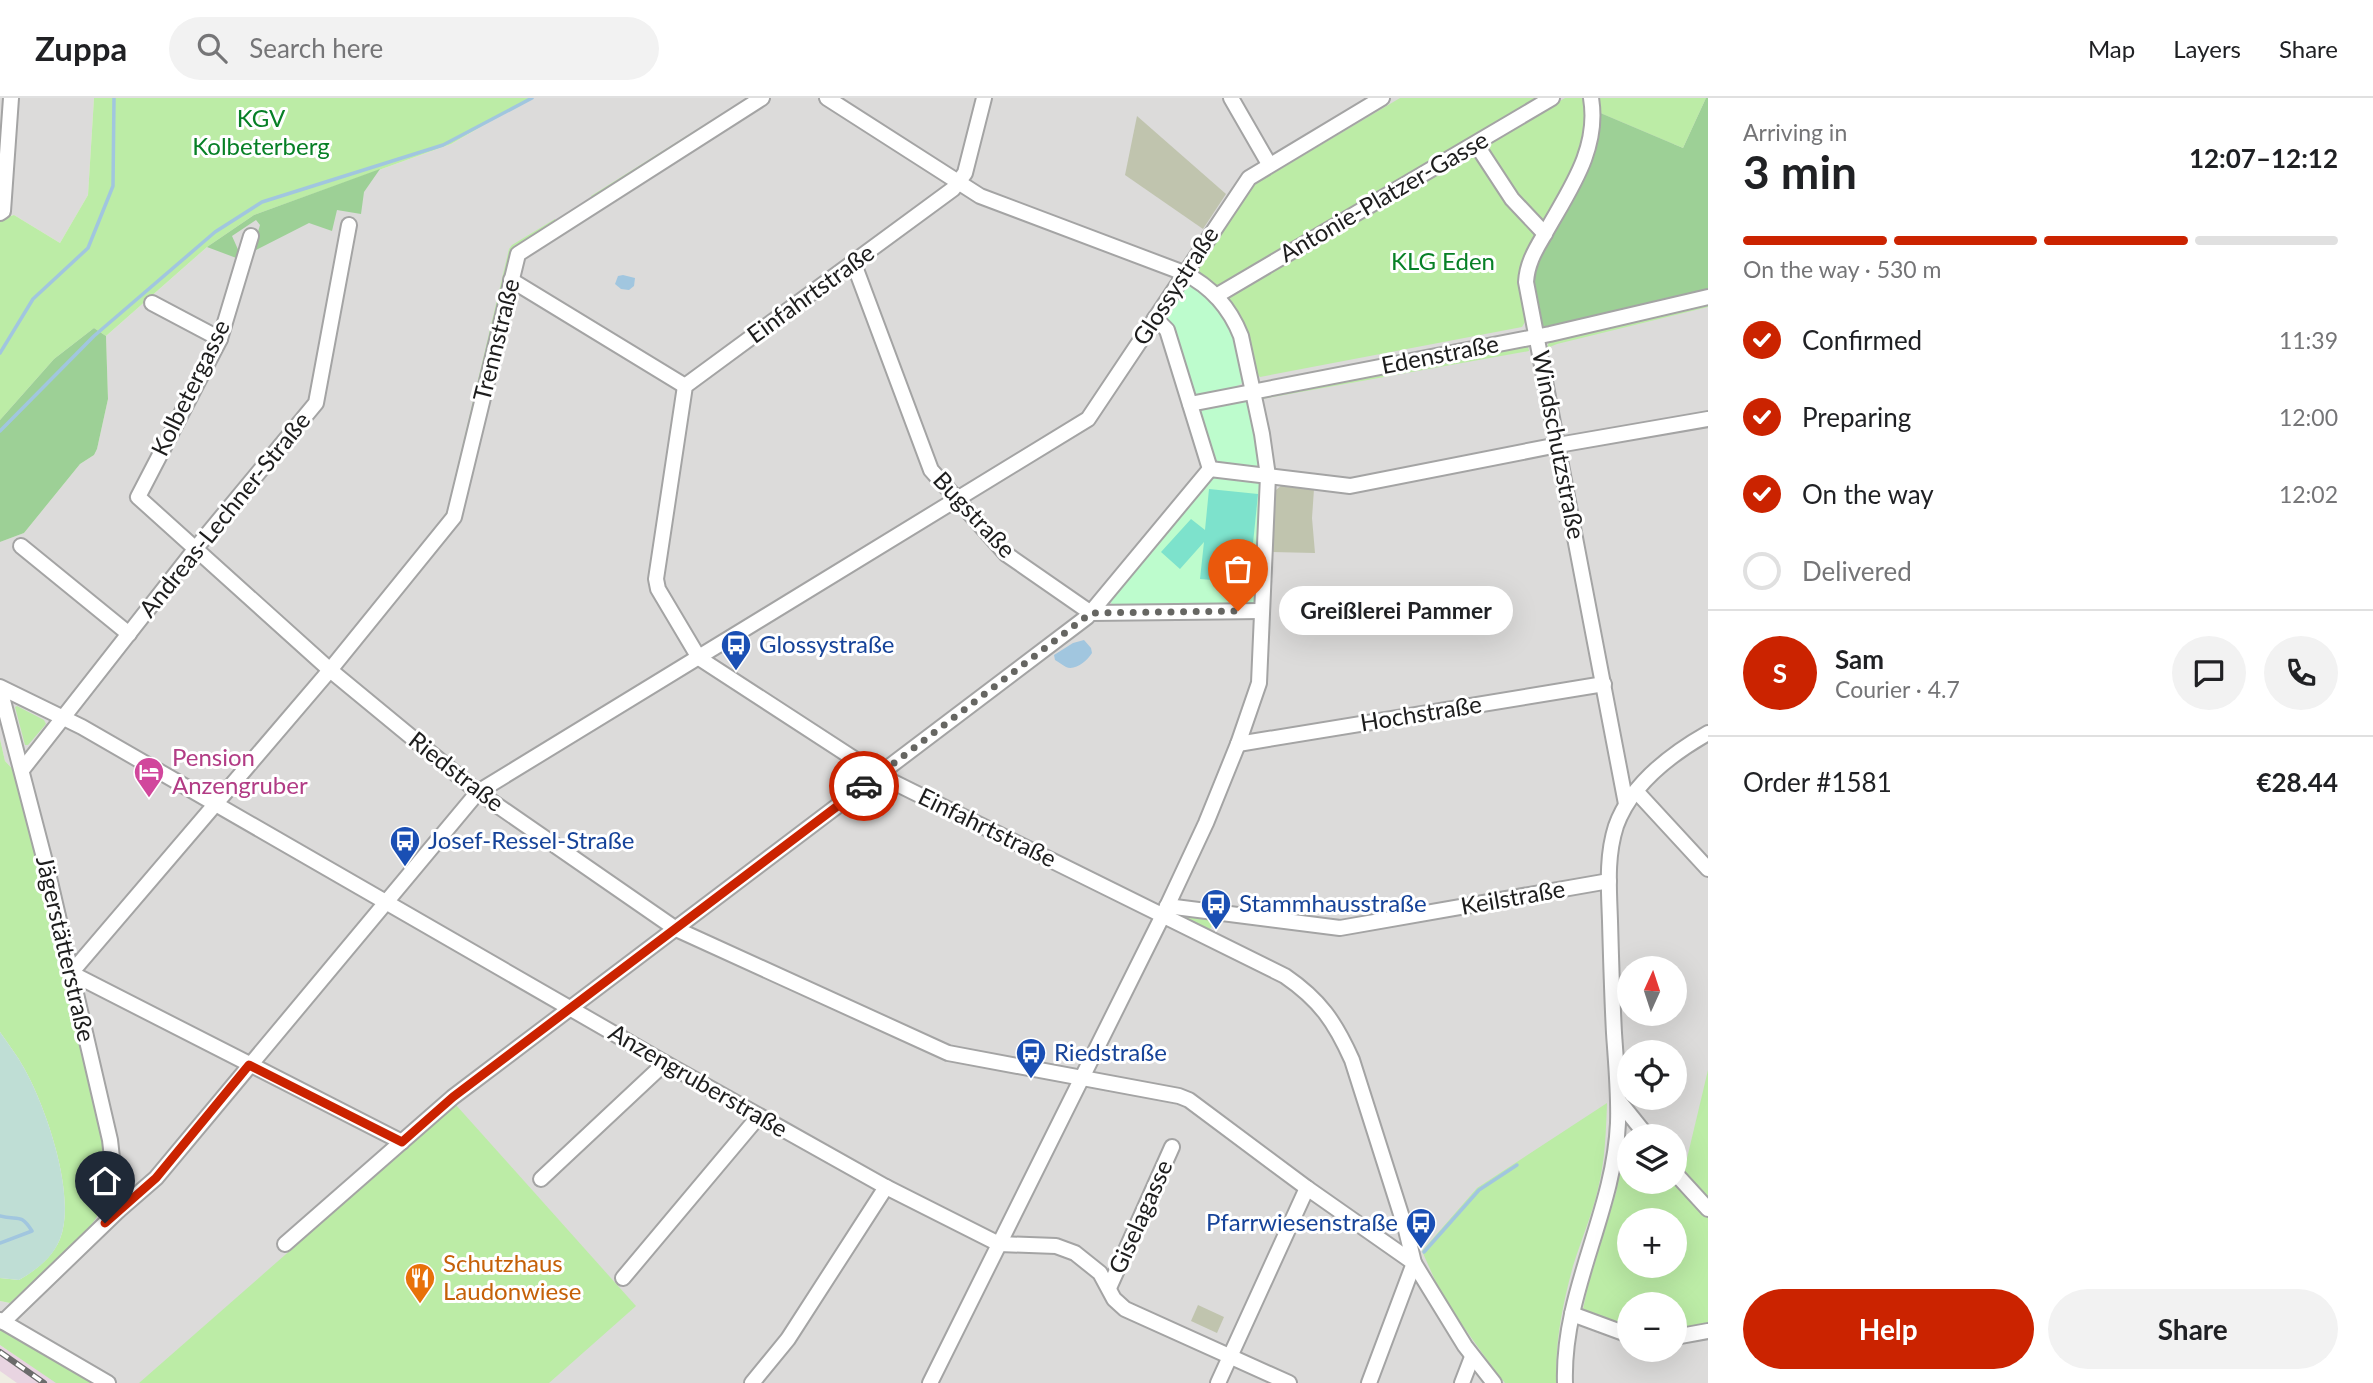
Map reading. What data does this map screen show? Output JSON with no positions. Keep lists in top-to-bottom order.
{
  "streets": {
    "street": [
      "Antonie-Platzer-Gasse",
      "Glossystraße",
      "Einfahrtstraße",
      "Trennstraße",
      "Edenstraße",
      "Kolbetergasse",
      "Windschutzstraße",
      "Andreas-Lechner-Straße",
      "Bugstraße",
      "Hochstraße",
      "Riedstraße",
      "Keilstraße",
      "Jägerstätterstraße",
      "Anzengruberstraße",
      "Giselagasse"
    ]
  },
  "crossings": [
    ["Glossystraße", "Einfahrtstraße"],
    ["Glossystraße", "Bugstraße"],
    ["Glossystraße", "Riedstraße"],
    ["Einfahrtstraße", "Bugstraße"],
    ["Einfahrtstraße", "Riedstraße"],
    ["Einfahrtstraße", "Keilstraße"],
    ["Trennstraße", "Riedstraße"],
    ["Trennstraße", "Jägerstätterstraße"],
    ["Trennstraße", "Anzengruberstraße"],
    ["Edenstraße", "Windschutzstraße"],
    ["Kolbetergasse", "Riedstraße"],
    ["Windschutzstraße", "Hochstraße"],
    ["Andreas-Lechner-Straße", "Riedstraße"],
    ["Andreas-Lechner-Straße", "Jägerstätterstraße"],
    ["Andreas-Lechner-Straße", "Anzengruberstraße"],
    ["Jägerstätterstraße", "Anzengruberstraße"],
    ["Anzengruberstraße", "Giselagasse"]
  ],
  "parks": ["KGV Kolbeterberg", "KLG Eden"],
  "places": {
    "other": ["Greißlerei Pammer"],
    "bus stop": [
      "Glossystraße",
      "Josef-Ressel-Straße",
      "Stammhausstraße",
      "Riedstraße",
      "Pfarrwiesenstraße"
    ],
    "hotel": ["Pension Anzengruber"],
    "restaurant": ["Schutzhaus Laudonwiese"]
  },
  "north": "top",
  "page": {
    "header": "Zuppa",
    "search": "Search here",
    "nav": ["Map", "Layers", "Share"],
    "heading": ["3 min", "Arriving in", "12:07–12:12"],
    "panel": [
      "Sam",
      "Courier · 4.7",
      "Order #1581",
      "€28.44"
    ],
    "bar": "On the way · 530 m",
    "list": [
      ["Confirmed", "11:39"],
      ["Preparing", "12:00"],
      ["On the way", "12:02"],
      "Delivered"
    ],
    "bubble": "Greißlerei Pammer",
    "round": "S",
    "map_buttons": ["+", "−"],
    "buttons": ["Help", "Share"]
  }
}
